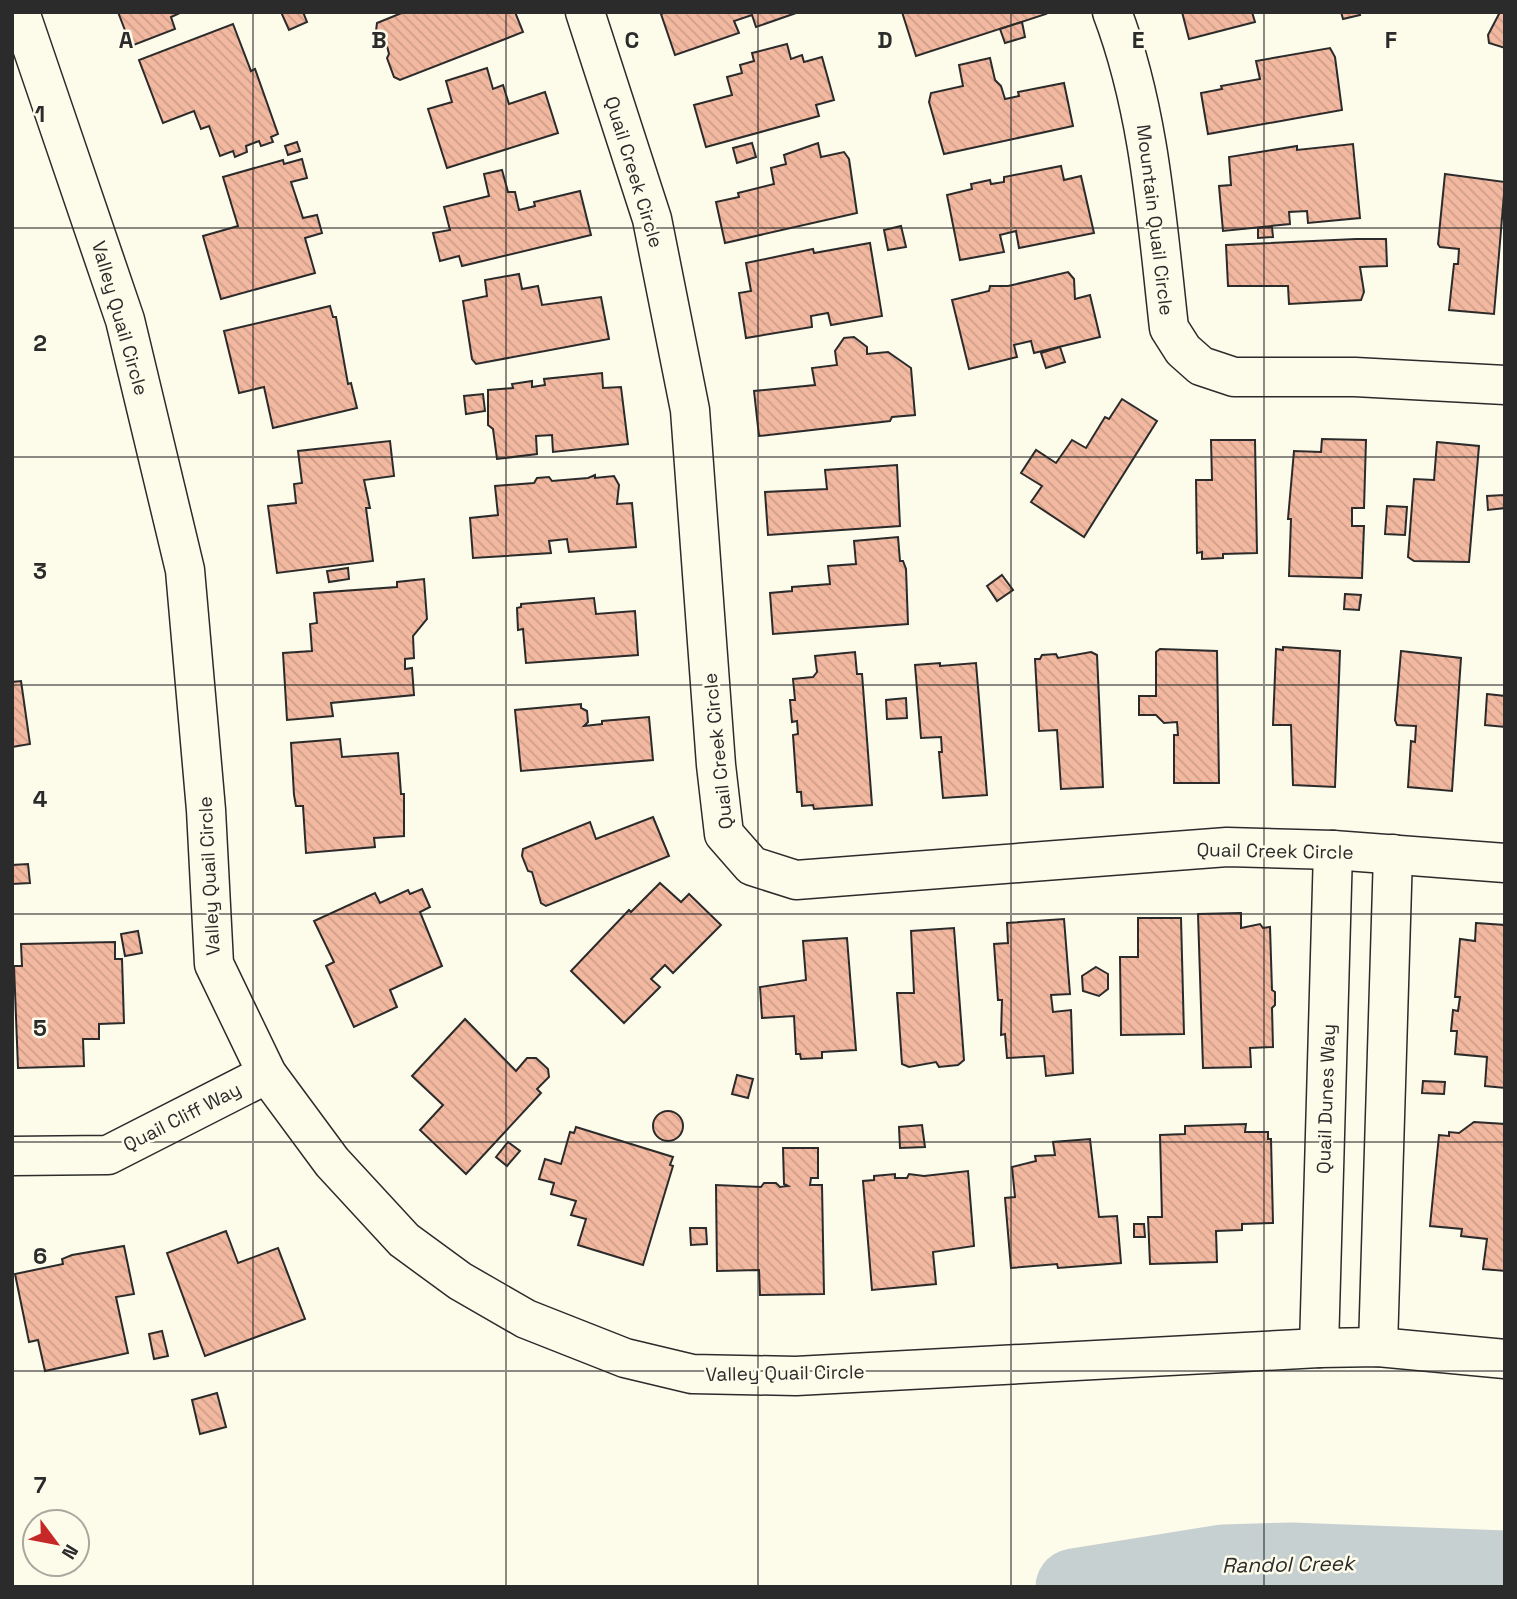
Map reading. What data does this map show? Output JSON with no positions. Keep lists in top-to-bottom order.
{
  "streets": {
    "street": [
      "Quail Creek Circle",
      "Mountain Quail Circle",
      "Valley Quail Circle",
      "Quail Dunes Way",
      "Quail Cliff Way"
    ]
  },
  "crossings": [
    ["Quail Creek Circle", "Quail Dunes Way"],
    ["Valley Quail Circle", "Quail Dunes Way"],
    ["Valley Quail Circle", "Quail Cliff Way"]
  ],
  "water": ["Randol Creek"],
  "north": "bottom right",
  "grid": {
    "columns": [
      "A",
      "B",
      "C",
      "D",
      "E",
      "F"
    ],
    "rows": [
      "1",
      "2",
      "3",
      "4",
      "5",
      "6",
      "7"
    ]
  }
}
